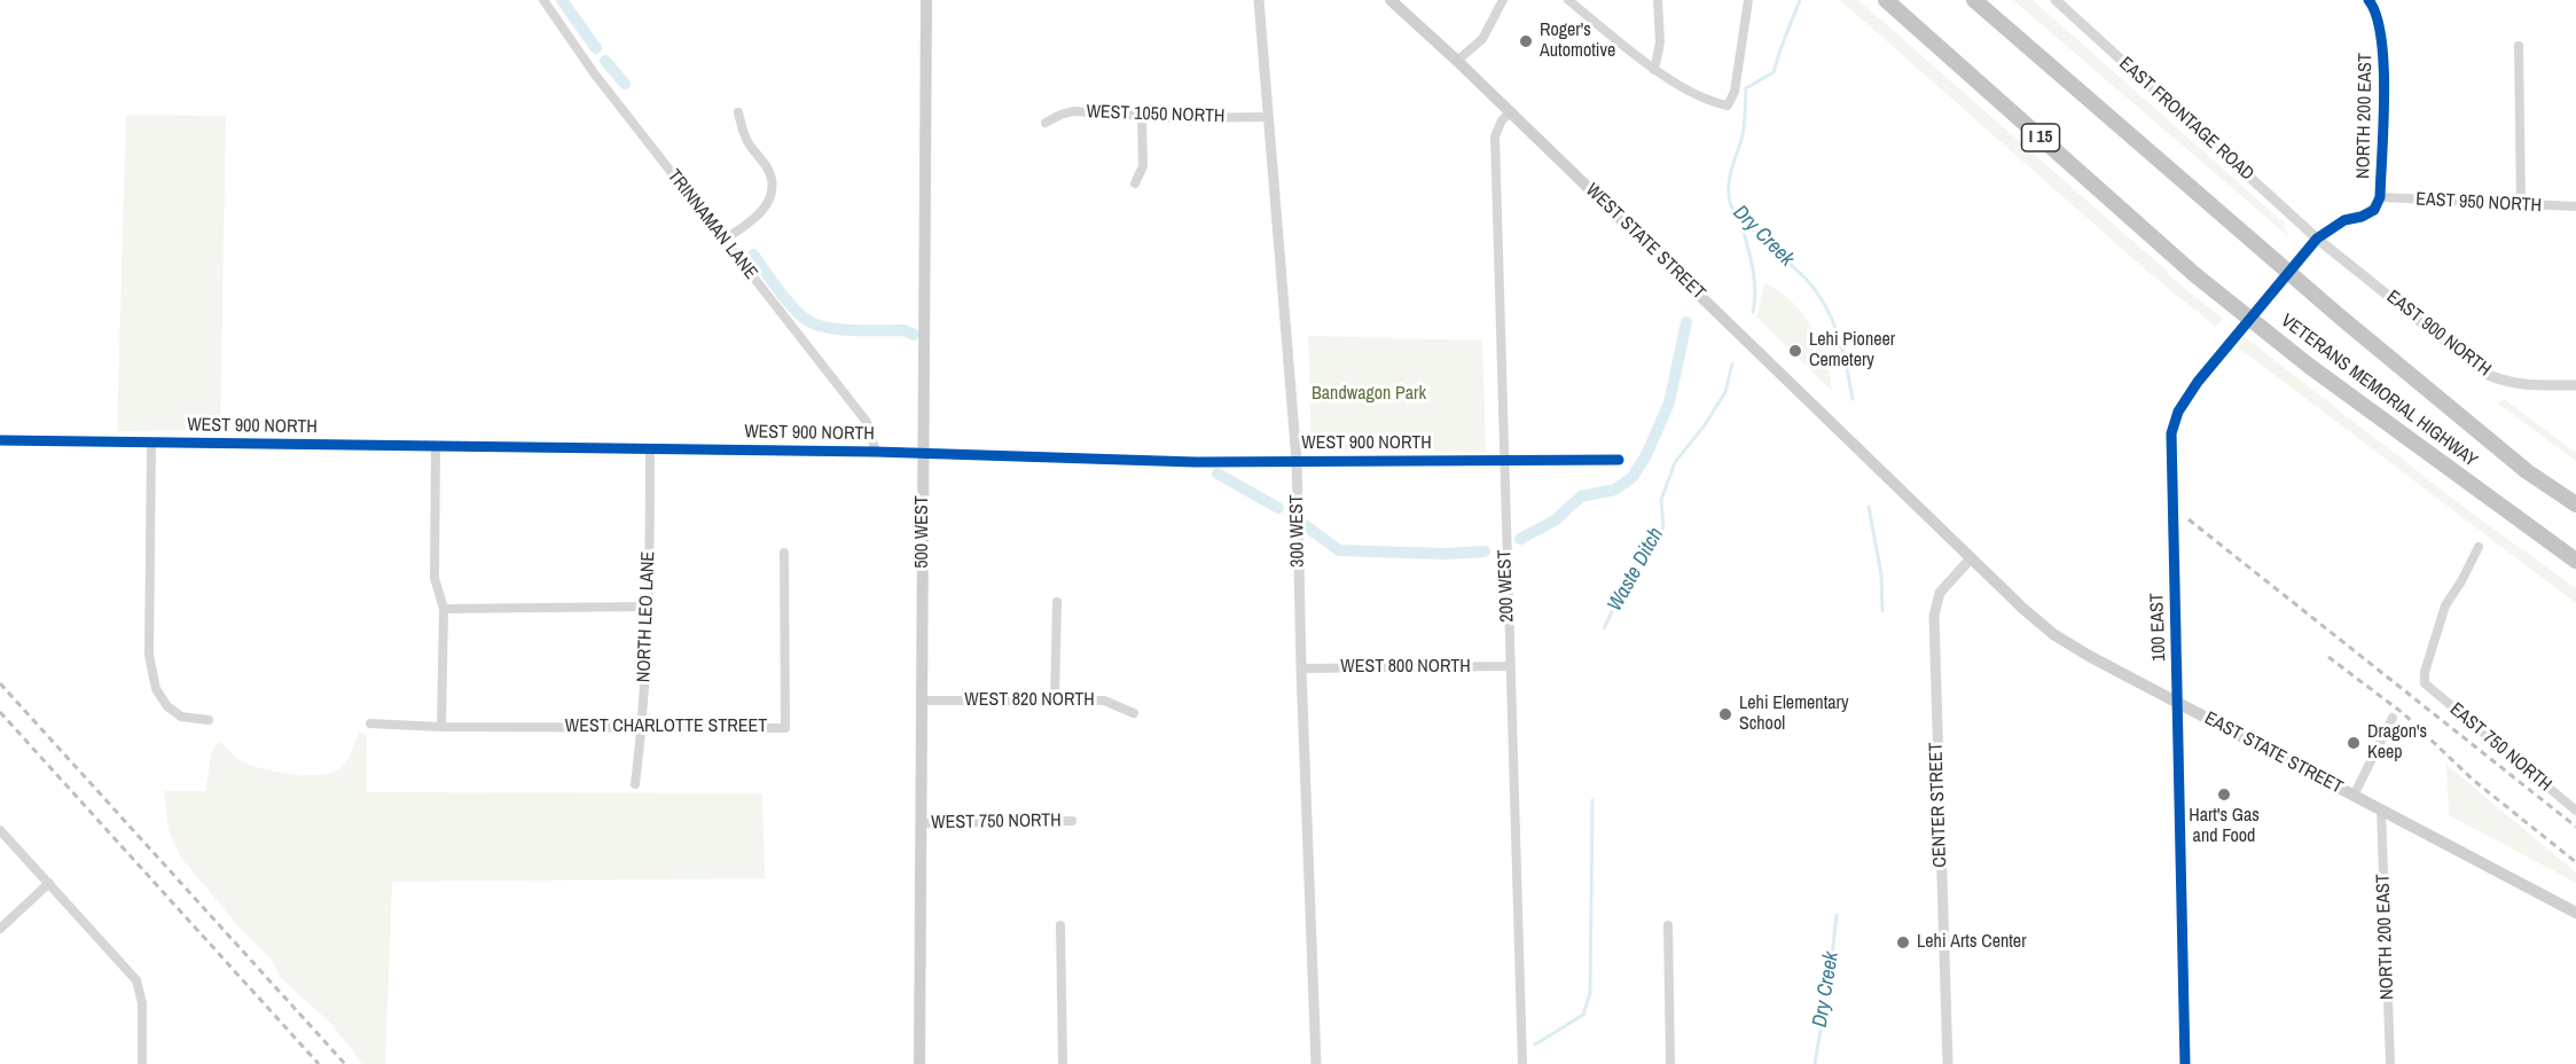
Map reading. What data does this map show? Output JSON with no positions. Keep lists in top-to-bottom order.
{
  "streets": {
    "highway": ["I 15", "VETERANS MEMORIAL HIGHWAY"],
    "main road": ["WEST STATE STREET", "500 WEST", "EAST STATE STREET"],
    "street": [
      "WEST 1050 NORTH",
      "NORTH 200 EAST",
      "EAST FRONTAGE ROAD",
      "EAST 950 NORTH",
      "TRINNAMAN LANE",
      "EAST 900 NORTH",
      "WEST 900 NORTH",
      "300 WEST",
      "200 WEST",
      "NORTH LEO LANE",
      "100 EAST",
      "WEST 800 NORTH",
      "WEST 820 NORTH",
      "WEST CHARLOTTE STREET",
      "EAST 750 NORTH",
      "CENTER STREET",
      "WEST 750 NORTH"
    ]
  },
  "crossings": [
    ["WEST 1050 NORTH", "300 WEST"],
    ["NORTH 200 EAST", "EAST FRONTAGE ROAD"],
    ["NORTH 200 EAST", "EAST 950 NORTH"],
    ["NORTH 200 EAST", "EAST 900 NORTH"],
    ["NORTH 200 EAST", "100 EAST"],
    ["NORTH 200 EAST", "EAST STATE STREET"],
    ["EAST FRONTAGE ROAD", "EAST 900 NORTH"],
    ["EAST FRONTAGE ROAD", "100 EAST"],
    ["TRINNAMAN LANE", "WEST 900 NORTH"],
    ["WEST STATE STREET", "200 WEST"],
    ["WEST STATE STREET", "EAST STATE STREET"],
    ["EAST 900 NORTH", "100 EAST"],
    ["WEST 900 NORTH", "300 WEST"],
    ["WEST 900 NORTH", "500 WEST"],
    ["WEST 900 NORTH", "200 WEST"],
    ["WEST 900 NORTH", "NORTH LEO LANE"],
    ["300 WEST", "WEST 800 NORTH"],
    ["500 WEST", "WEST 820 NORTH"],
    ["500 WEST", "WEST 750 NORTH"],
    ["200 WEST", "WEST 800 NORTH"],
    ["NORTH LEO LANE", "WEST CHARLOTTE STREET"],
    ["100 EAST", "EAST STATE STREET"],
    ["EAST STATE STREET", "CENTER STREET"]
  ],
  "water": ["Dry Creek", "Waste Ditch"],
  "parks": ["Bandwagon Park"],
  "places": [
    "Roger's Automotive",
    "Lehi Pioneer Cemetery",
    "Lehi Elementary School",
    "Dragon's Keep",
    "Hart's Gas and Food",
    "Lehi Arts Center"
  ]
}
